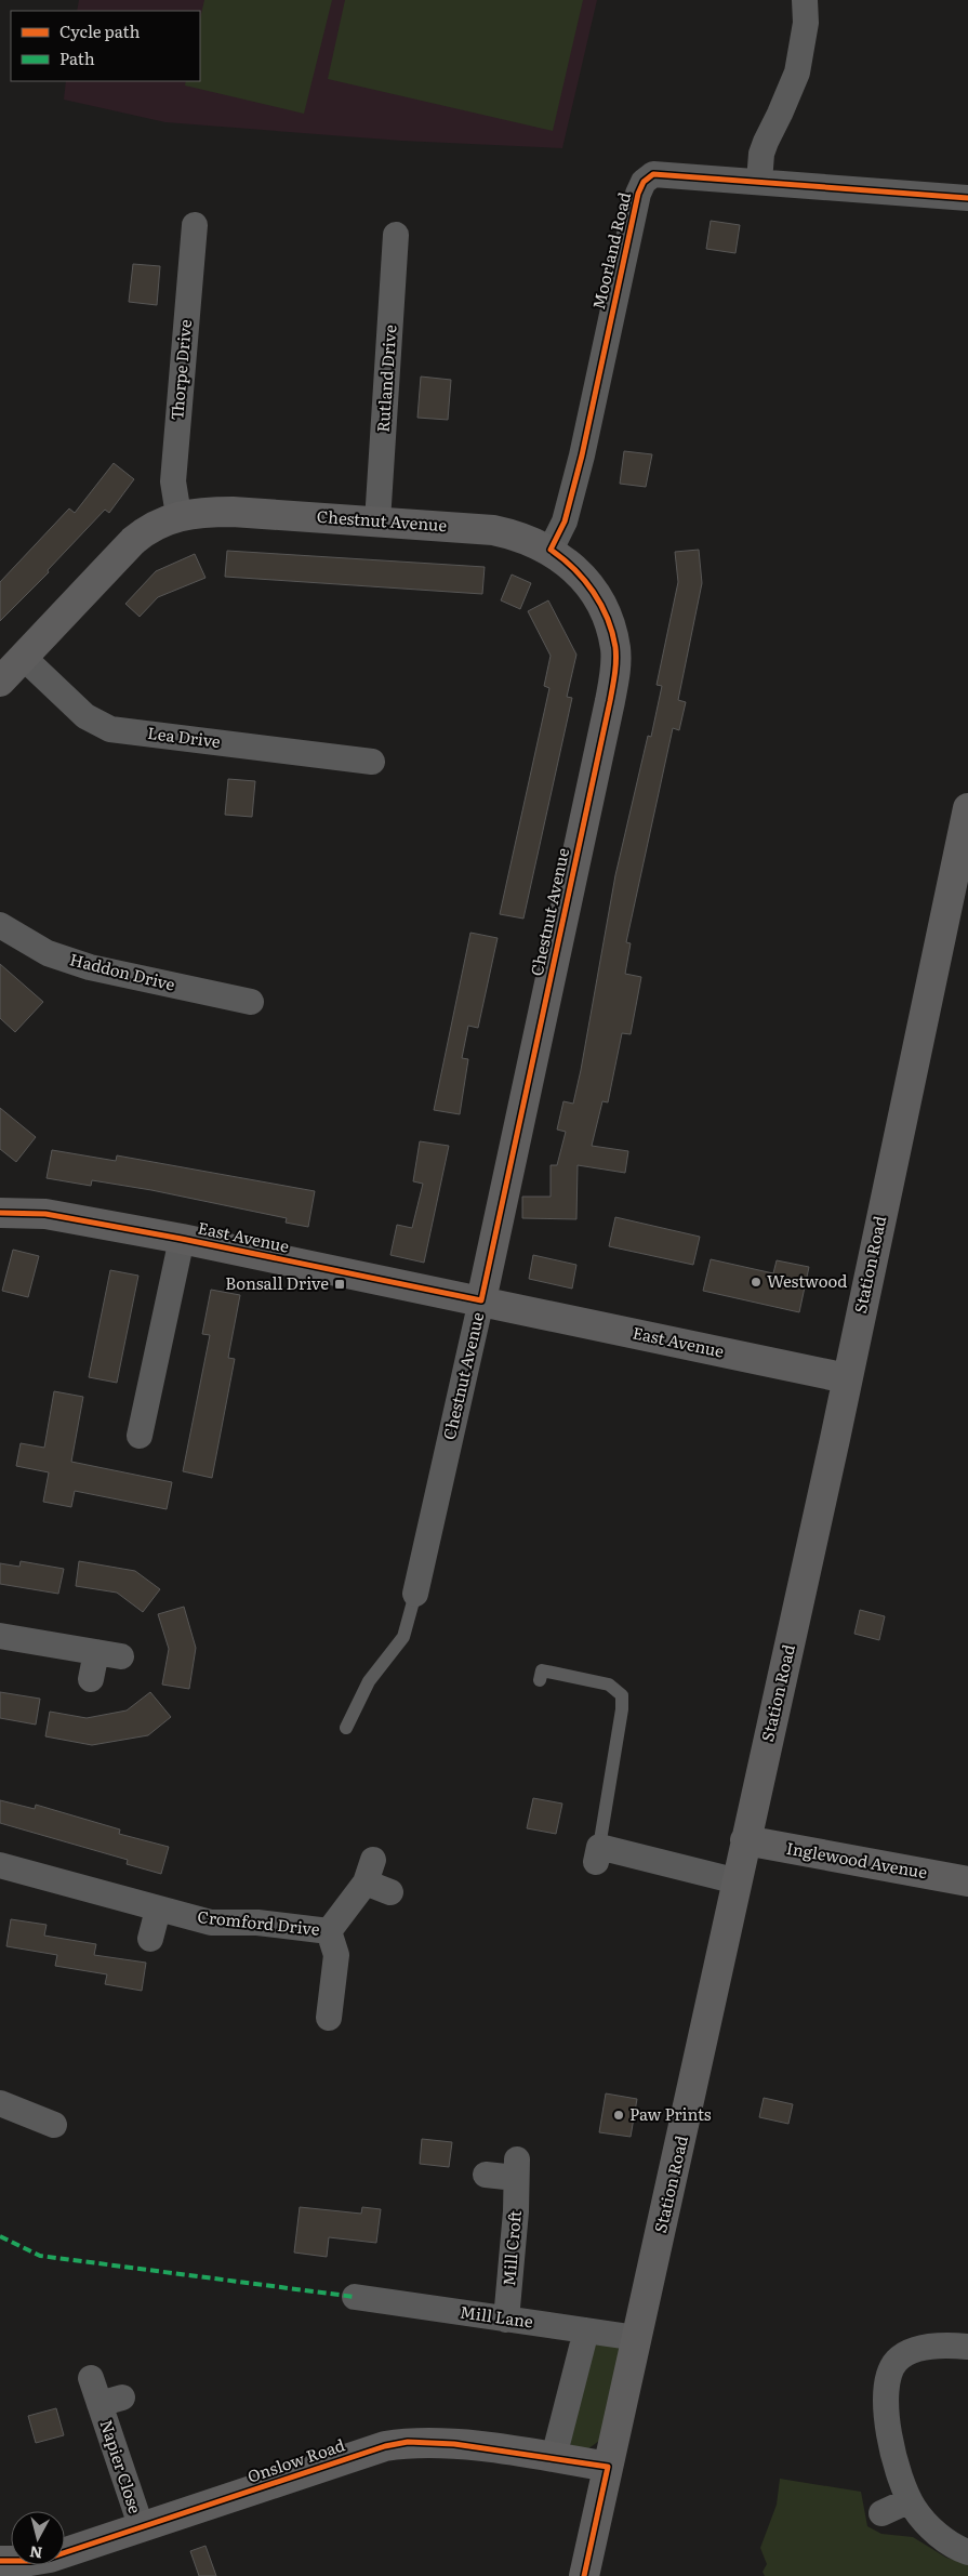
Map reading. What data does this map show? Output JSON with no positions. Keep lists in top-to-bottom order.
{
  "streets": {
    "street": [
      "Moorland Road",
      "Thorpe Drive",
      "Rutland Drive",
      "Chestnut Avenue",
      "Lea Drive",
      "Haddon Drive",
      "East Avenue",
      "Station Road",
      "Inglewood Avenue",
      "Cromford Drive",
      "Mill Croft",
      "Mill Lane",
      "Onslow Road",
      "Napier Close"
    ]
  },
  "crossings": [
    ["Moorland Road", "Chestnut Avenue"],
    ["Thorpe Drive", "Chestnut Avenue"],
    ["Rutland Drive", "Chestnut Avenue"],
    ["Chestnut Avenue", "Lea Drive"],
    ["Chestnut Avenue", "East Avenue"],
    ["East Avenue", "Station Road"],
    ["Station Road", "Inglewood Avenue"],
    ["Station Road", "Mill Lane"],
    ["Station Road", "Onslow Road"],
    ["Mill Croft", "Mill Lane"],
    ["Onslow Road", "Napier Close"]
  ],
  "places": {
    "other": ["Westwood", "Paw Prints"],
    "transit": ["Bonsall Drive"]
  },
  "legend": ["Cycle path", "Path"],
  "north": "bottom"
}
